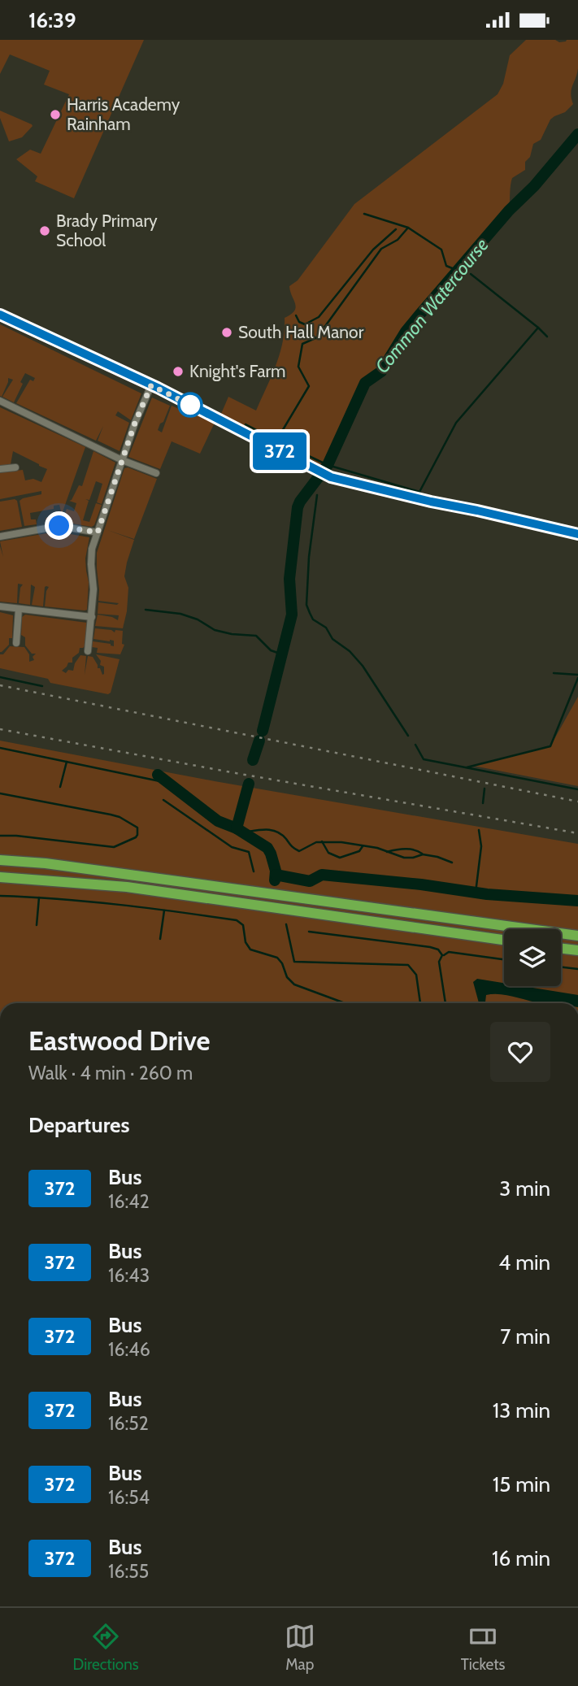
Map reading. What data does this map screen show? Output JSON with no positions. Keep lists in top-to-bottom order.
{
  "water": ["Common Watercourse"],
  "places": [
    "Harris Academy Rainham",
    "Brady Primary School",
    "South Hall Manor",
    "Knight's Farm"
  ],
  "lines": ["bus line 372"],
  "page": {
    "status": "16:39",
    "on_map": "372",
    "heading": [
      ["Eastwood Drive", "Walk · 4 min · 260 m"],
      "Departures"
    ],
    "list": [
      {
        "mark": "372",
        "name": "Bus",
        "note": "16:42",
        "value": "3 min"
      },
      {
        "mark": "372",
        "name": "Bus",
        "note": "16:43",
        "value": "4 min"
      },
      {
        "mark": "372",
        "name": "Bus",
        "note": "16:46",
        "value": "7 min"
      },
      {
        "mark": "372",
        "name": "Bus",
        "note": "16:52",
        "value": "13 min"
      },
      {
        "mark": "372",
        "name": "Bus",
        "note": "16:54",
        "value": "15 min"
      },
      {
        "mark": "372",
        "name": "Bus",
        "note": "16:55",
        "value": "16 min"
      }
    ],
    "tabs": ["Directions", "Map", "Tickets"]
  }
}
